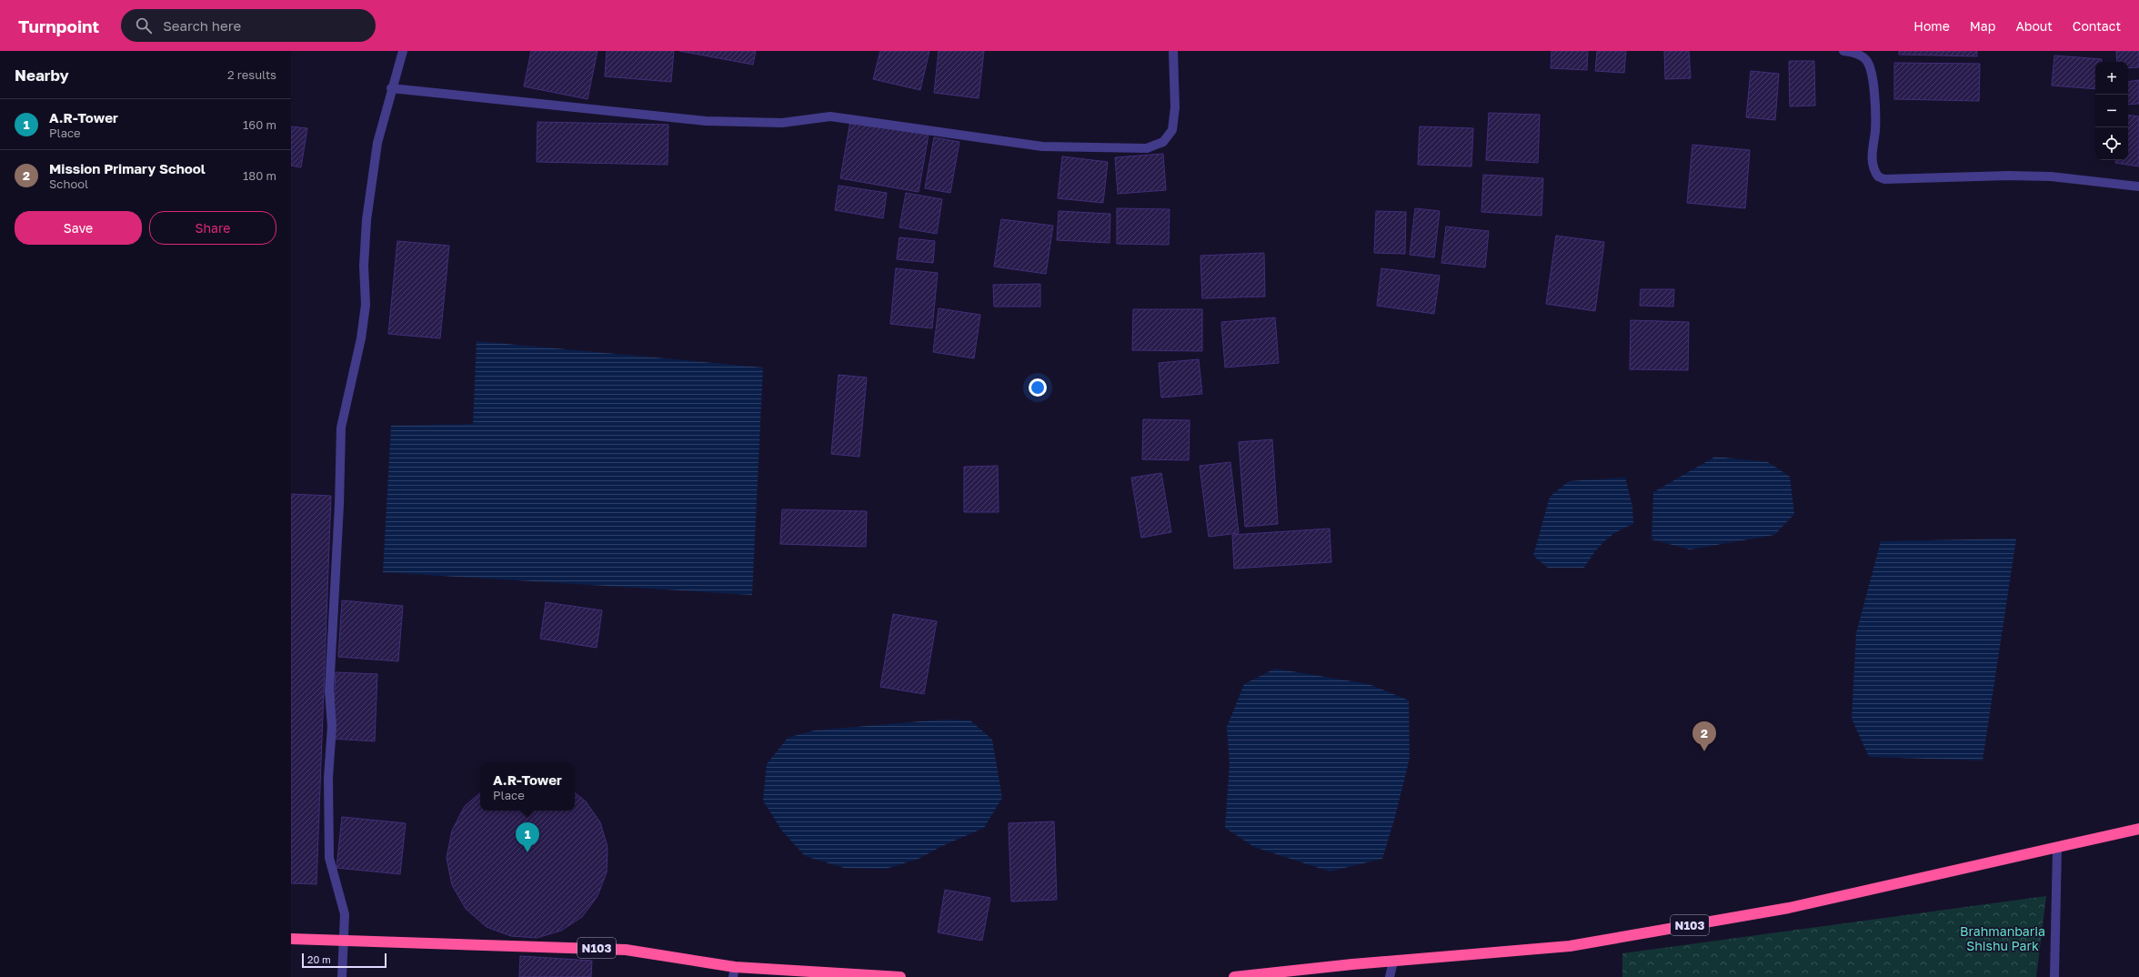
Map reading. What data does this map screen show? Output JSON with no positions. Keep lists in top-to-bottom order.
{
  "streets": {
    "highway": ["N103"]
  },
  "parks": ["Brahmanbaria Shishu Park"],
  "scale_bar": "20 m",
  "page": {
    "header": "Turnpoint",
    "search": "Search here",
    "nav": [
      "Home",
      "Map",
      "About",
      "Contact"
    ],
    "heading": ["Nearby", "2 results"],
    "map_buttons": ["+", "−"],
    "list": [
      {
        "mark": "1",
        "name": "A.R-Tower",
        "note": "Place",
        "value": "160 m"
      },
      {
        "mark": "2",
        "name": "Mission Primary School",
        "note": "School",
        "value": "180 m"
      }
    ],
    "buttons": ["Save", "Share"],
    "pins": ["2", "1"],
    "popup": ["A.R-Tower", "Place"],
    "scale": "20 m"
  }
}
